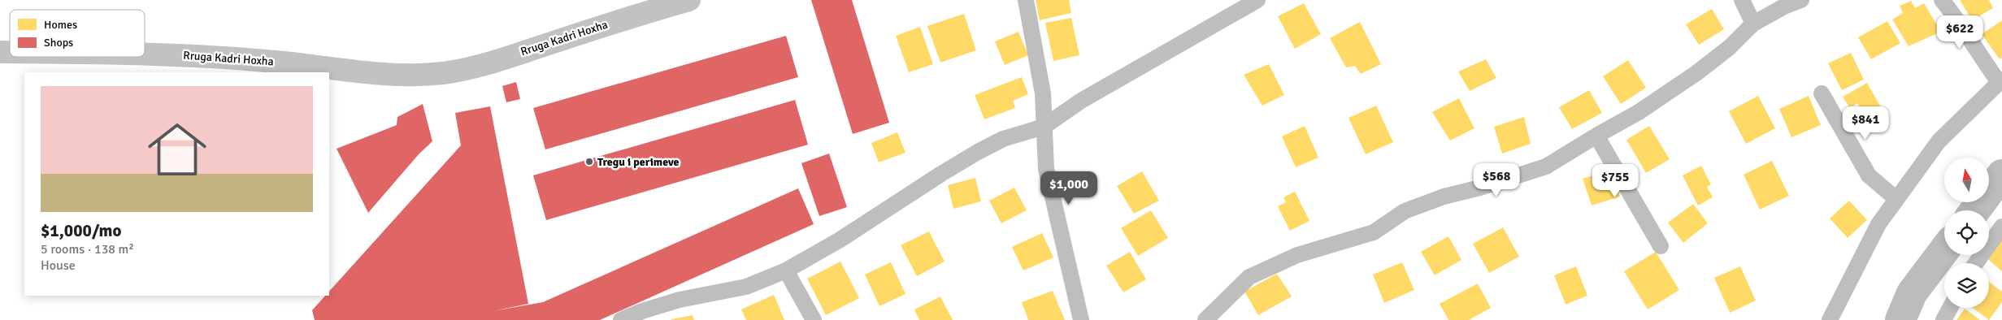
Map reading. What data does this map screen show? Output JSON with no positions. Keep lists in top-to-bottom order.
{
  "streets": {
    "main road": ["Rruga Kadri Hoxha"]
  },
  "places": ["Tregu i perimeve"],
  "legend": ["Homes", "Shops"],
  "north": "top",
  "page": {
    "price": [
      "$622",
      "$841",
      "$568",
      "$755",
      "$1,000"
    ],
    "list": [
      {
        "name": "$1,000/mo",
        "note": "5 rooms · 138 m² · House"
      }
    ]
  }
}
